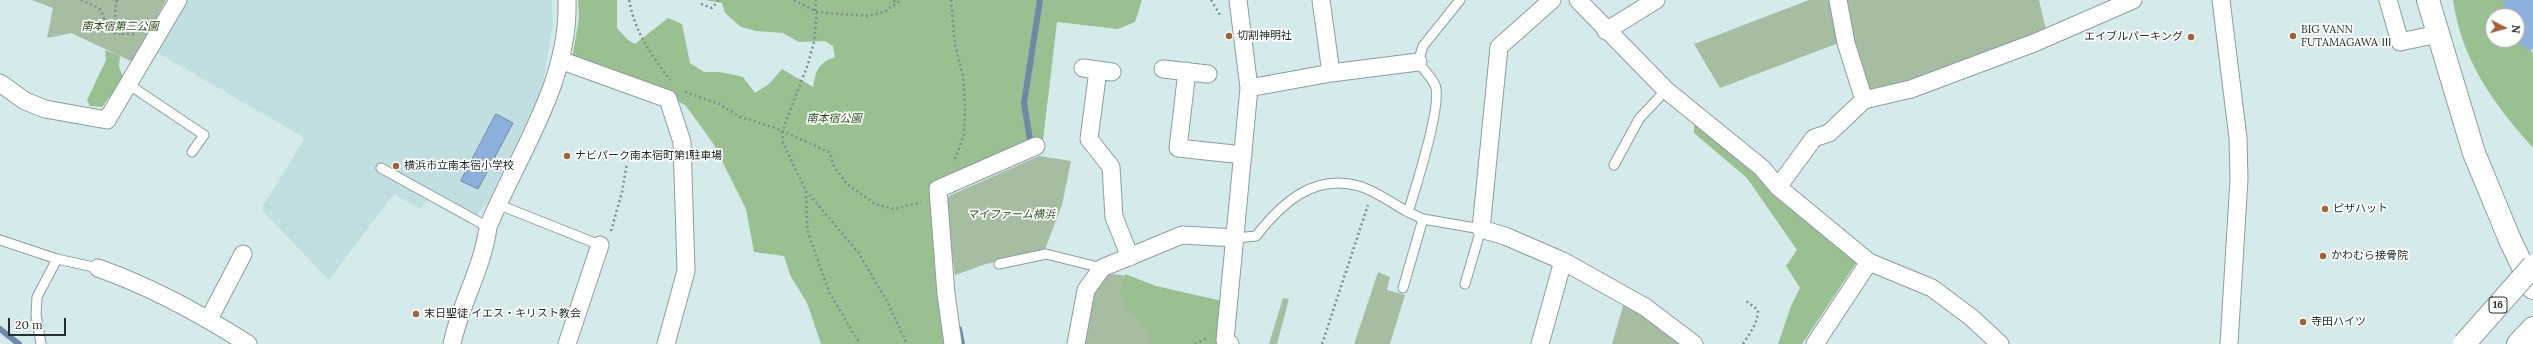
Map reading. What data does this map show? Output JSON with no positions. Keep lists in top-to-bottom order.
{
  "streets": {
    "main road": ["16"]
  },
  "parks": ["南本宿第三公園", "南本宿公園", "マイファーム横浜"],
  "places": [
    "切割神明社",
    "BIG VANN FUTAMAGAWA Ⅲ",
    "エイブルパーキング",
    "ナビパーク南本宿町第1駐車場",
    "横浜市立南本宿小学校",
    "ピザハット",
    "かわむら接骨院",
    "末日聖徒 イエス・キリスト教会",
    "寺田ハイツ"
  ],
  "scale_bar": "20 m",
  "north": "right"
}
